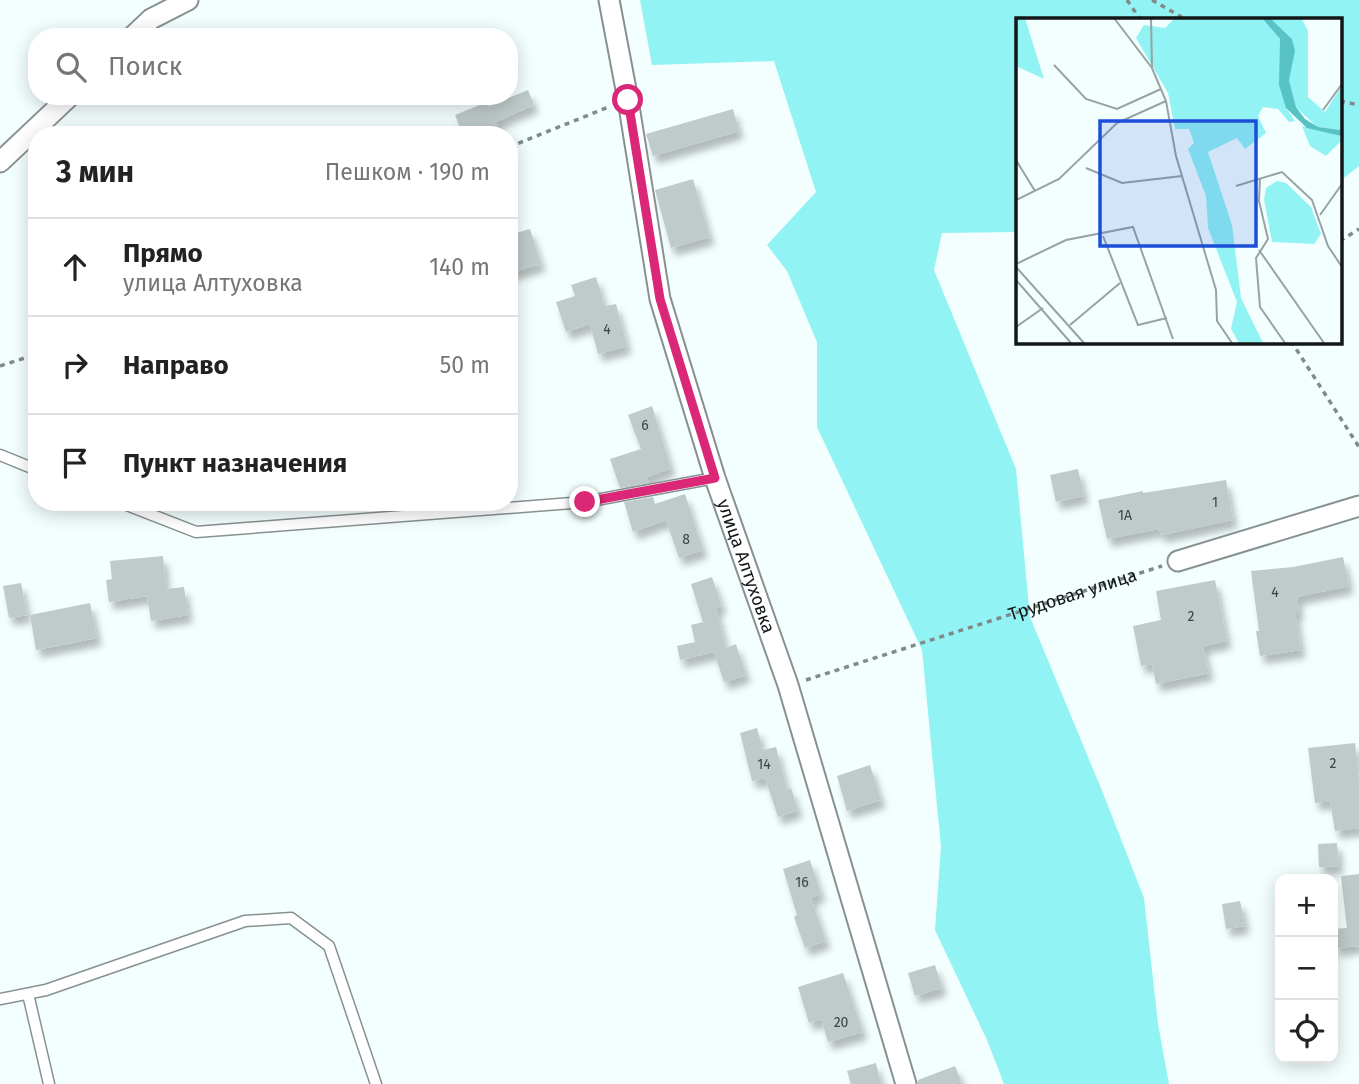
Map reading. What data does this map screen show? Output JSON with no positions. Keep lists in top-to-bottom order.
{
  "streets": {
    "street": ["улица Алтуховка"],
    "path": ["Трудовая улица"]
  },
  "crossings": [
    ["улица Алтуховка", "Трудовая улица"]
  ],
  "house_numbers": [
    "4",
    "6",
    "1",
    "1А",
    "8",
    "4",
    "2",
    "2",
    "14",
    "16",
    "20"
  ],
  "page": {
    "search": "Поиск",
    "heading": ["3 мин", "Пешком · 190 m"],
    "list": [
      ["Прямо", "улица Алтуховка", "140 m"],
      ["Направо", "50 m"],
      "Пункт назначения"
    ],
    "map_buttons": ["+", "−"]
  }
}
